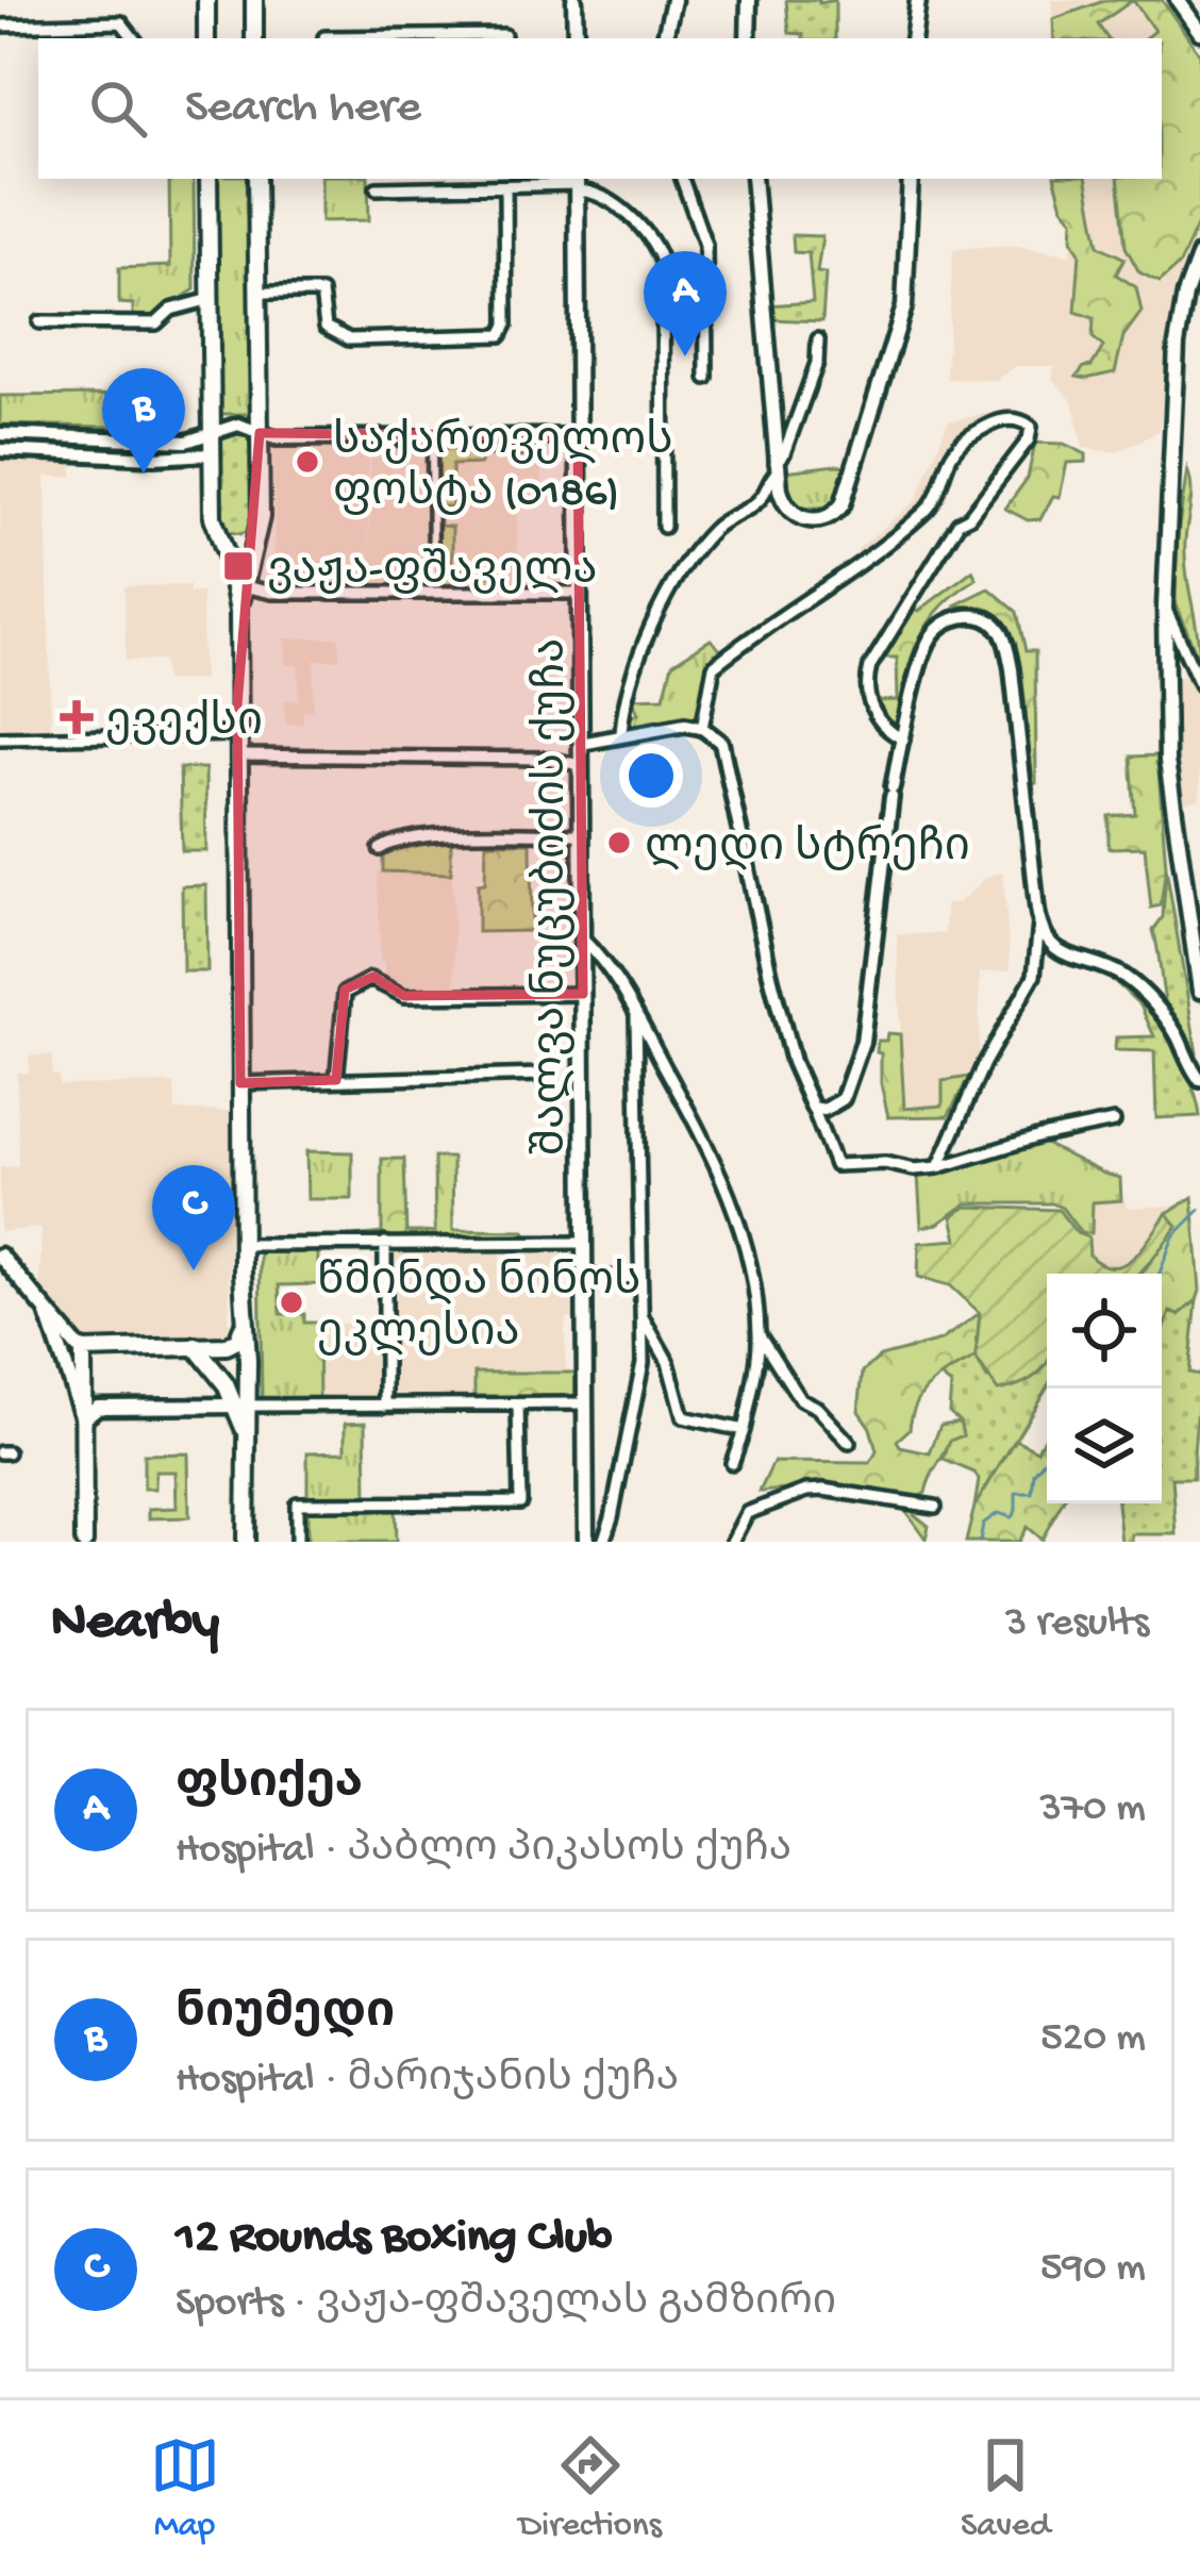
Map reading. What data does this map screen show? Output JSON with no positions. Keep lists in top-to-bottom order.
{
  "streets": {
    "main road": ["შალვა ნუცუბიძის ქუჩა"]
  },
  "places": {
    "other": ["საქართველოს ფოსტა (0186)", "ლედი სტრეჩი", "წმინდა ნინოს ეკლესია"],
    "transit": ["ვაჟა-ფშაველა"],
    "health": ["ევექსი"]
  },
  "page": {
    "search": "Search here",
    "pins": ["A", "B", "C"],
    "heading": ["Nearby", "3 results"],
    "list": [
      {
        "mark": "A",
        "name": "ფსიქეა",
        "note": "Hospital · პაბლო პიკასოს ქუჩა",
        "value": "370 m"
      },
      {
        "mark": "B",
        "name": "ნიუმედი",
        "note": "Hospital · მარიჯანის ქუჩა",
        "value": "520 m"
      },
      {
        "mark": "C",
        "name": "12 Rounds Boxing Club",
        "note": "Sports · ვაჟა-ფშაველას გამზირი",
        "value": "590 m"
      }
    ],
    "nav": ["Map", "Directions", "Saved"]
  }
}
